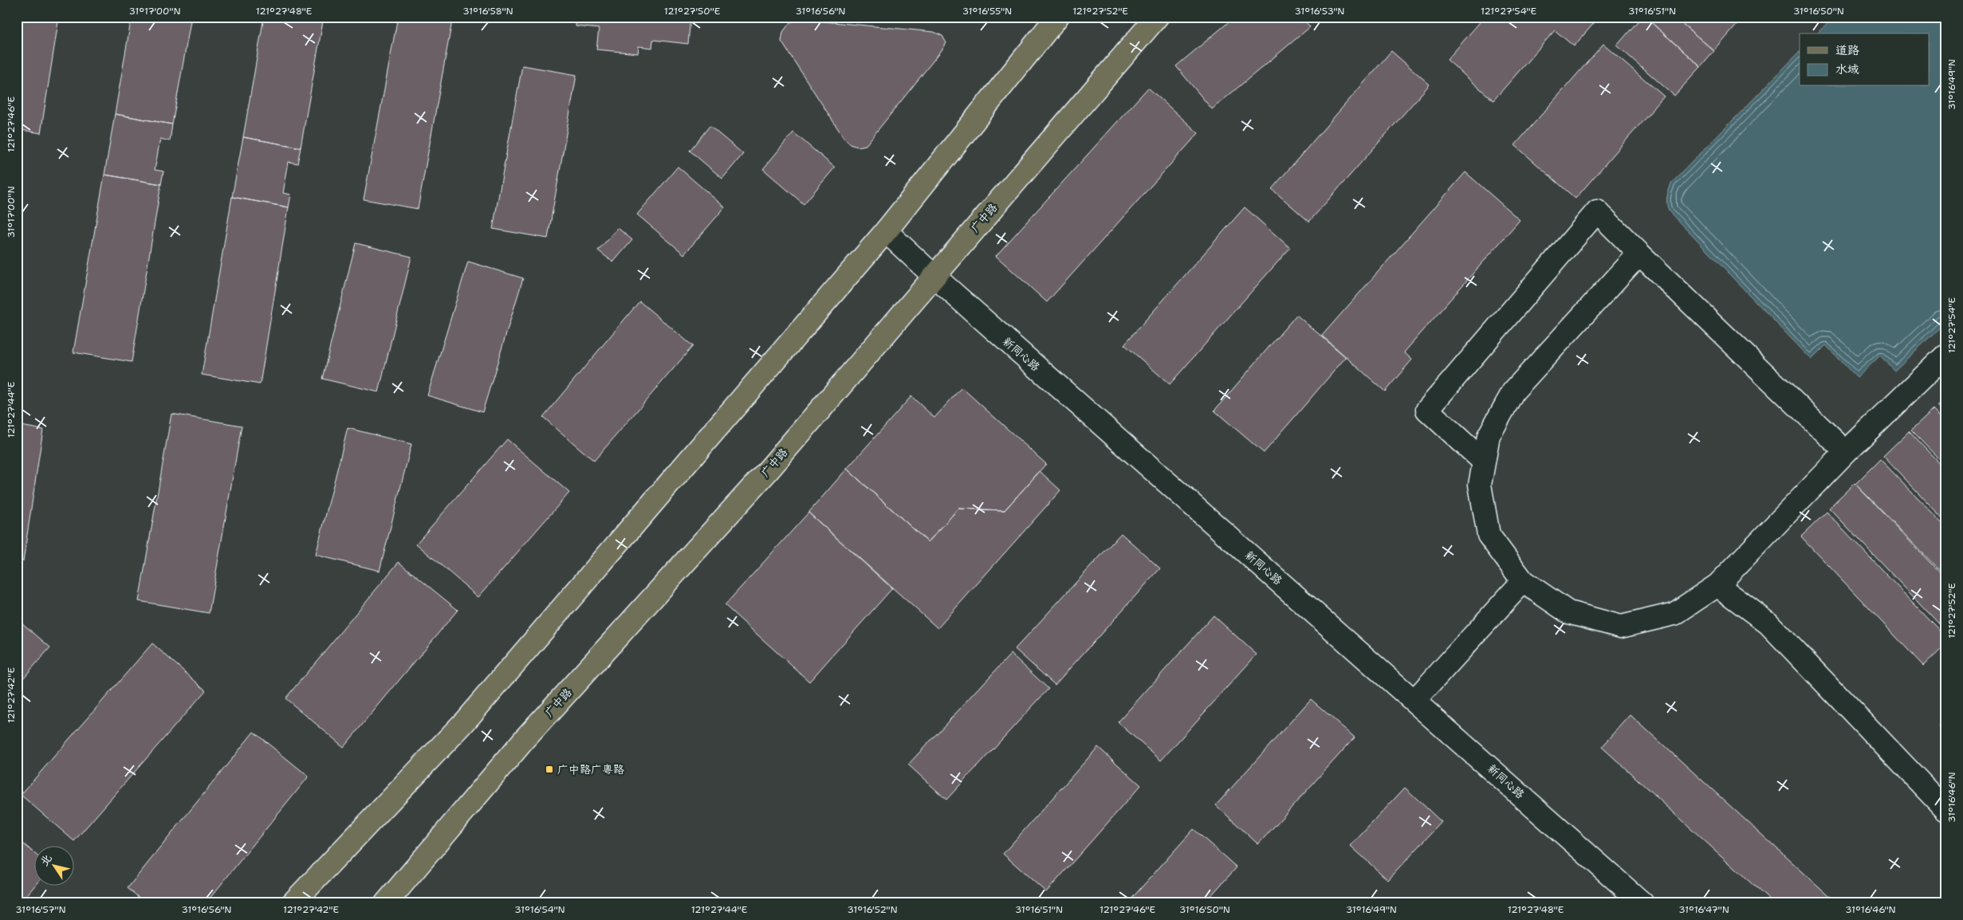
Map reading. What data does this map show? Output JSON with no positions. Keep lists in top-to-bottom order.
{
  "streets": {
    "main road": ["广中路"],
    "street": ["新同心路"]
  },
  "crossings": [
    ["广中路", "新同心路"]
  ],
  "places": {
    "transit": ["广中路广粤路"]
  },
  "legend": ["道路", "水域"],
  "north": "top left",
  "coordinates": [
    "31°17'00\"N",
    "121°27'48\"E",
    "31°16'58\"N",
    "121°27'50\"E",
    "31°16'56\"N",
    "31°16'55\"N",
    "121°27'52\"E",
    "31°16'53\"N",
    "121°27'54\"E",
    "31°16'51\"N",
    "31°16'50\"N",
    "31°16'49\"N",
    "121°27'46\"E",
    "121°27'44\"E",
    "121°27'42\"E",
    "31°16'46\"N",
    "31°16'57\"N",
    "31°16'54\"N",
    "31°16'52\"N",
    "31°16'47\"N"
  ]
}
